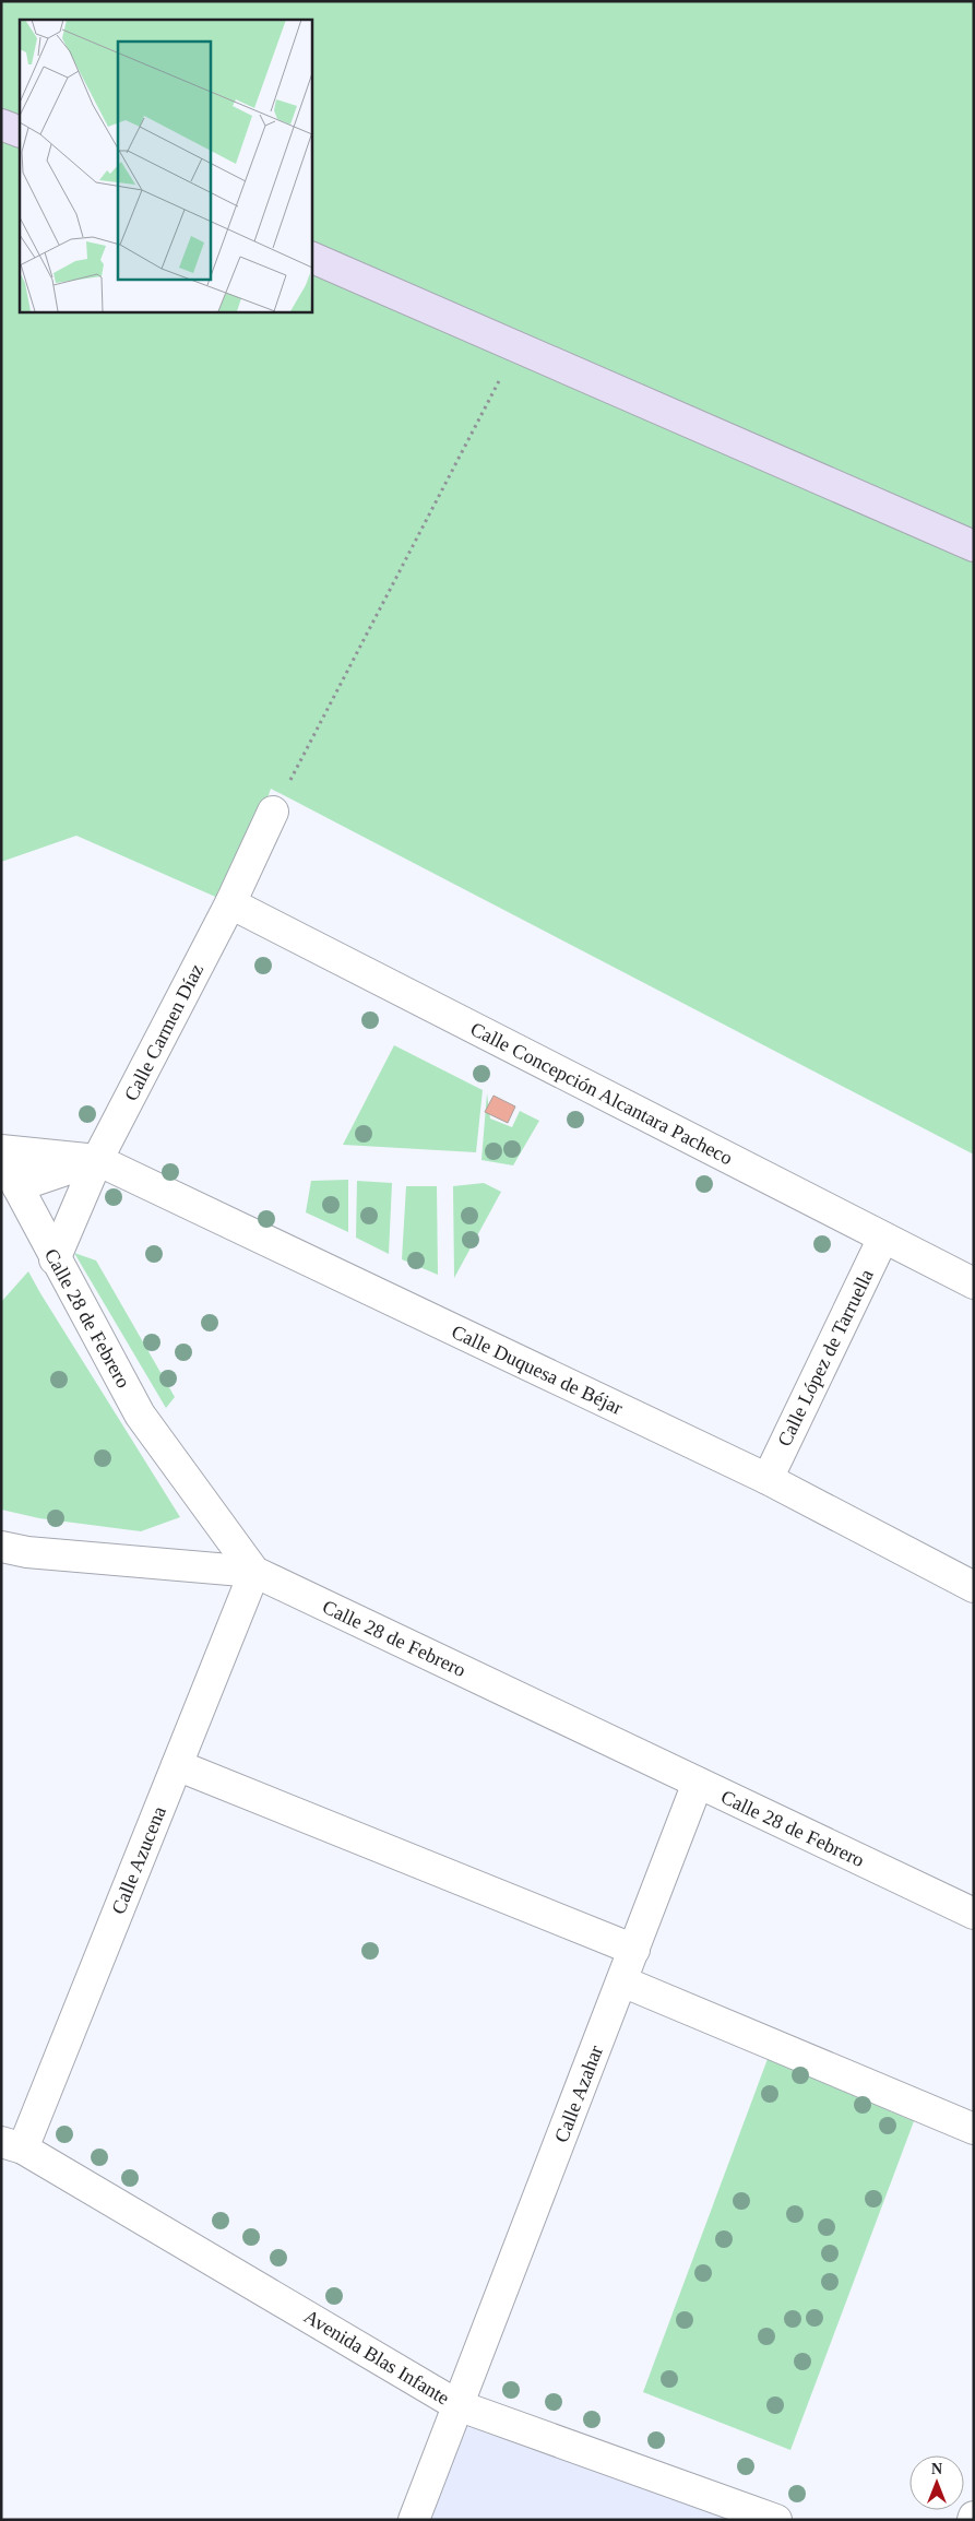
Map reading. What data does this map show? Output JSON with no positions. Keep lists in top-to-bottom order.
{
  "streets": {
    "street": [
      "Calle Carmen Díaz",
      "Calle Concepción Alcantara Pacheco",
      "Calle 28 de Febrero",
      "Calle López de Tarruella",
      "Calle Duquesa de Béjar",
      "Calle Azucena",
      "Calle Azahar",
      "Avenida Blas Infante"
    ]
  },
  "crossings": [
    ["Calle Carmen Díaz", "Calle Concepción Alcantara Pacheco"],
    ["Calle Carmen Díaz", "Calle 28 de Febrero"],
    ["Calle Carmen Díaz", "Calle Duquesa de Béjar"],
    ["Calle Concepción Alcantara Pacheco", "Calle López de Tarruella"],
    ["Calle 28 de Febrero", "Calle Azucena"],
    ["Calle 28 de Febrero", "Calle Azahar"],
    ["Calle López de Tarruella", "Calle Duquesa de Béjar"],
    ["Calle Azucena", "Avenida Blas Infante"],
    ["Calle Azahar", "Avenida Blas Infante"]
  ],
  "north": "top"
}
